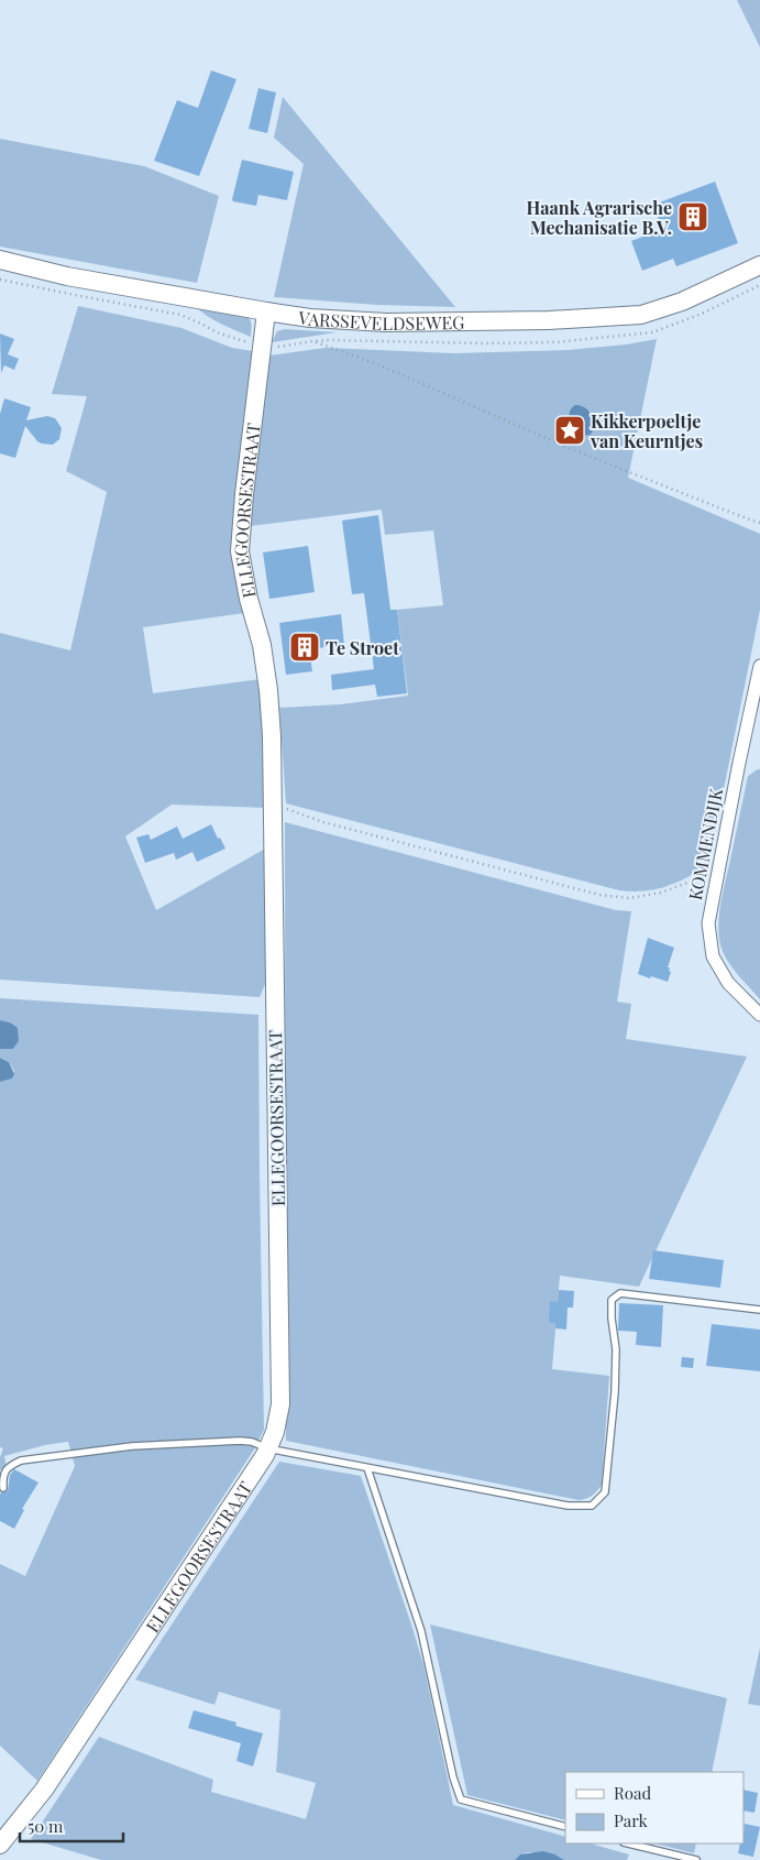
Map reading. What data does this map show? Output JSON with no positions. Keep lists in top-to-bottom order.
{
  "streets": {
    "street": ["VARSSEVELDSEWEG", "ELLEGOORSESTRAAT", "KOMMENDIJK"]
  },
  "crossings": [
    ["VARSSEVELDSEWEG", "ELLEGOORSESTRAAT"]
  ],
  "places": {
    "building": ["Haank Agrarische Mechanisatie B.V.", "Te Stroet"],
    "place": ["Kikkerpoeltje van Keurntjes"]
  },
  "legend": ["Road", "Park"],
  "scale_bar": "50 m"
}
